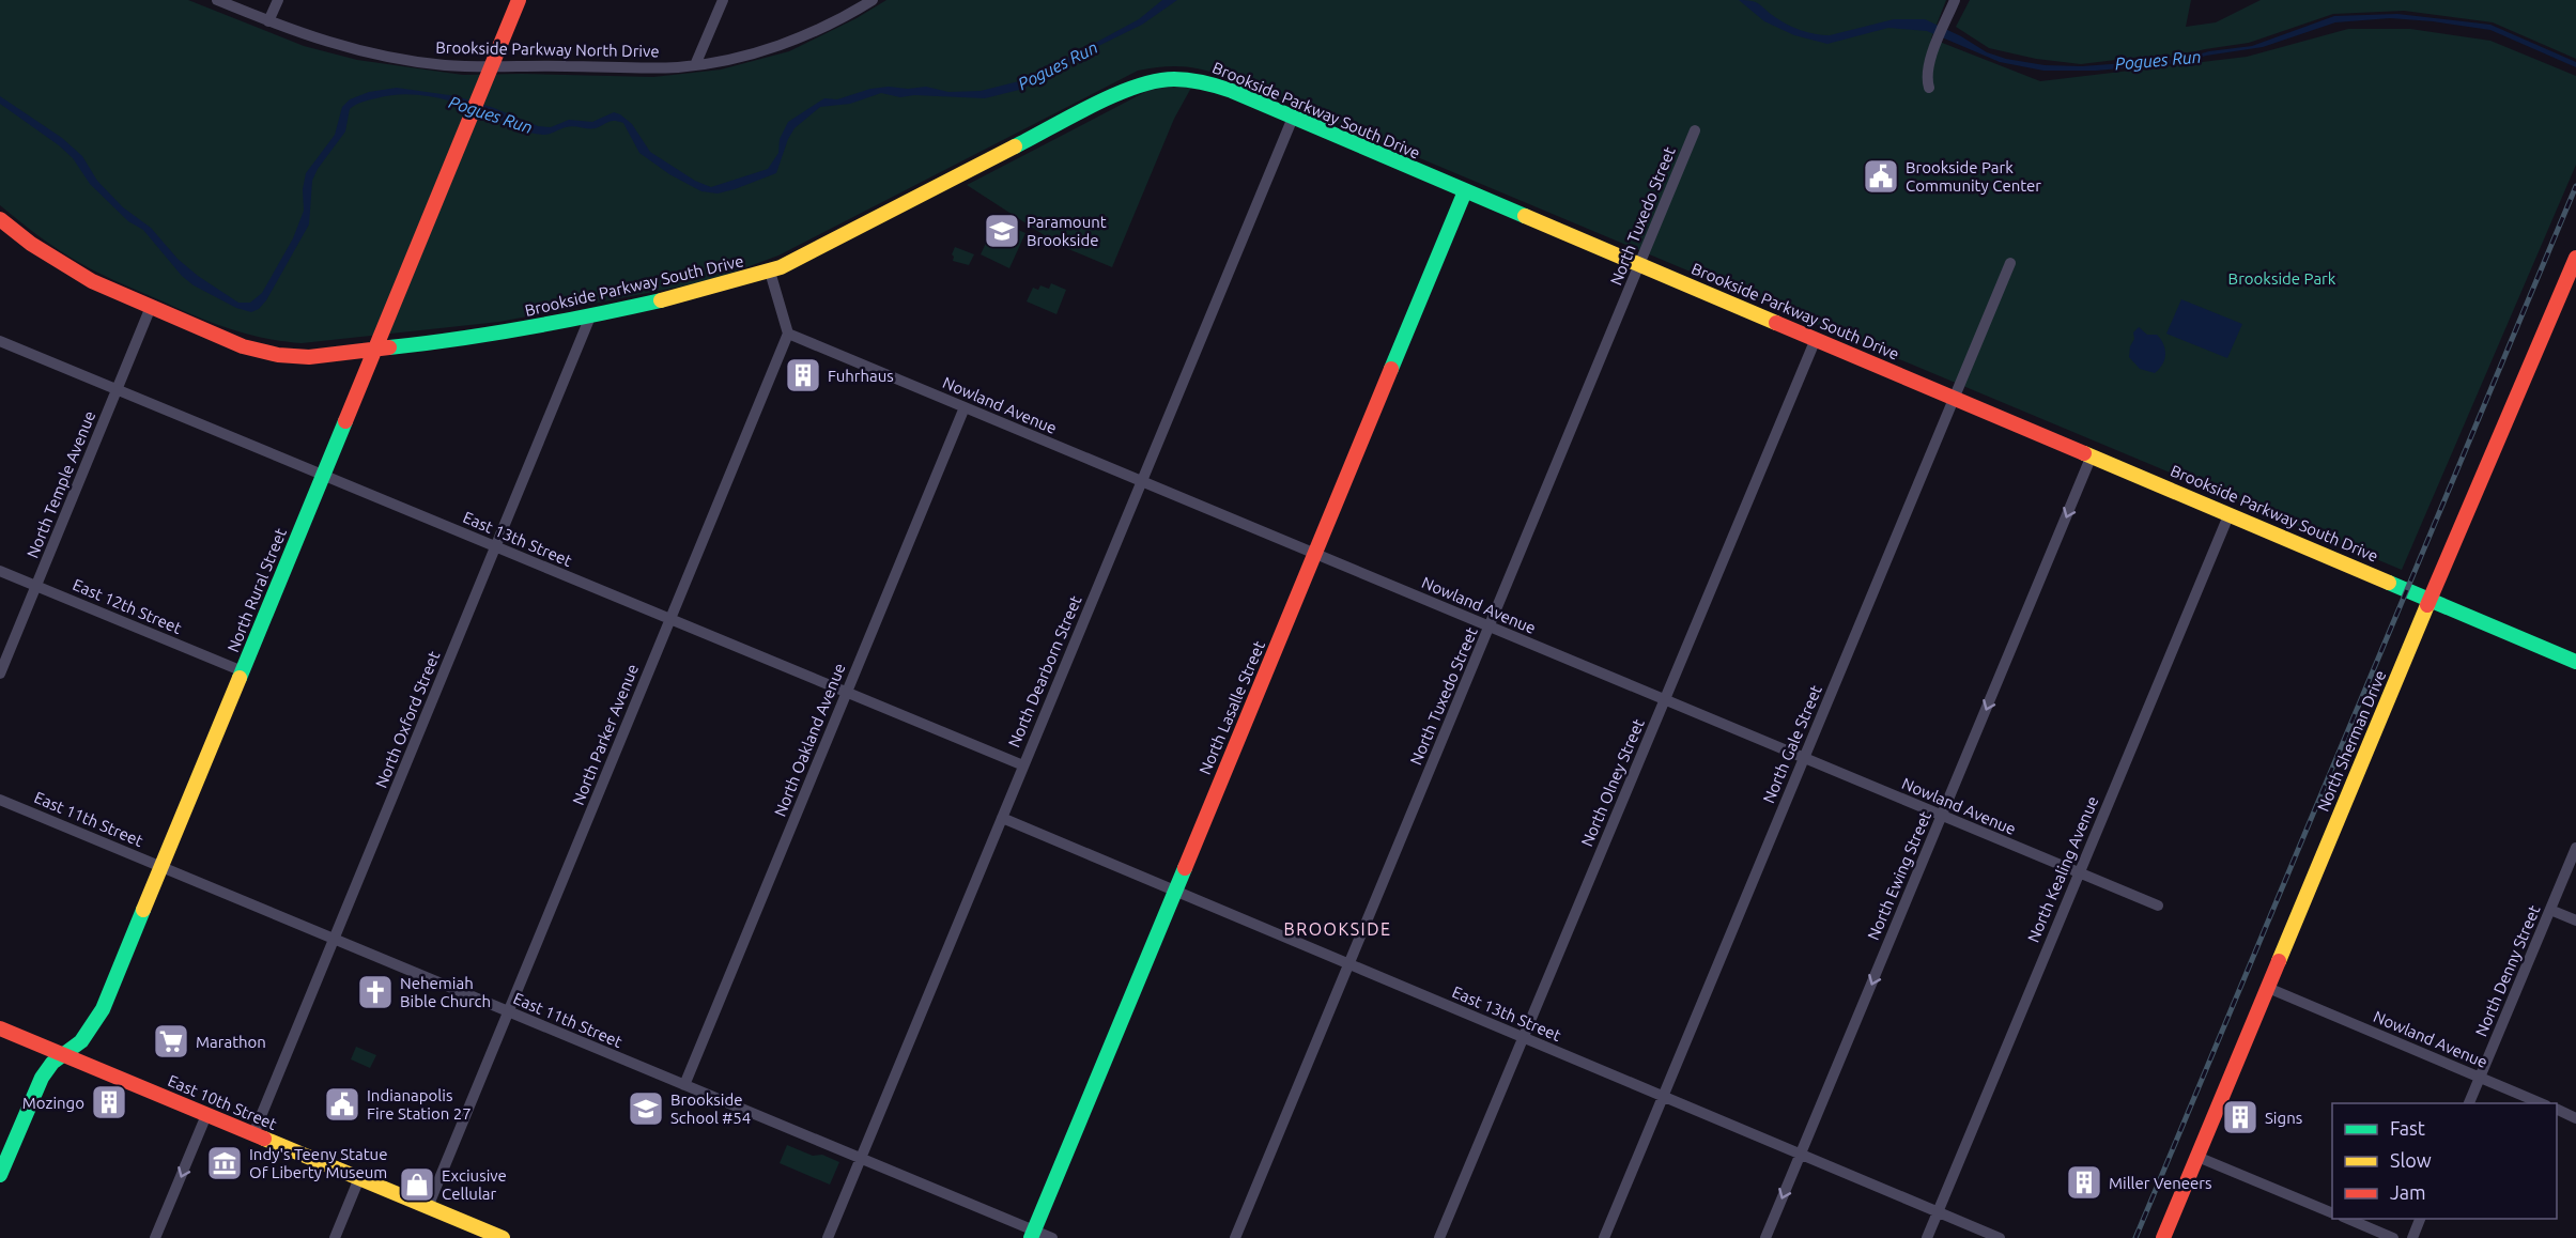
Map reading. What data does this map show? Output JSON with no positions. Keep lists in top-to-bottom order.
{
  "streets": {
    "main road": [
      "Brookside Parkway South Drive",
      "North Rural Street",
      "North Lasalle Street",
      "North Sherman Drive",
      "East 10th Street"
    ],
    "street": [
      "Brookside Parkway North Drive",
      "North Tuxedo Street",
      "Nowland Avenue",
      "North Temple Avenue",
      "East 13th Street",
      "East 12th Street",
      "North Dearborn Street",
      "North Oxford Street",
      "North Parker Avenue",
      "North Oakland Avenue",
      "North Gale Street",
      "North Olney Street",
      "East 11th Street",
      "North Kealing Avenue",
      "North Ewing Street",
      "North Denny Street"
    ]
  },
  "crossings": [
    ["Brookside Parkway North Drive", "North Rural Street"],
    ["Brookside Parkway South Drive", "North Tuxedo Street"],
    ["Brookside Parkway South Drive", "North Temple Avenue"],
    ["Brookside Parkway South Drive", "North Rural Street"],
    ["Brookside Parkway South Drive", "North Dearborn Street"],
    ["Brookside Parkway South Drive", "North Lasalle Street"],
    ["Brookside Parkway South Drive", "North Oxford Street"],
    ["Brookside Parkway South Drive", "North Sherman Drive"],
    ["Brookside Parkway South Drive", "North Gale Street"],
    ["Brookside Parkway South Drive", "North Olney Street"],
    ["Brookside Parkway South Drive", "North Kealing Avenue"],
    ["Brookside Parkway South Drive", "North Ewing Street"],
    ["North Tuxedo Street", "Nowland Avenue"],
    ["North Tuxedo Street", "East 13th Street"],
    ["Nowland Avenue", "North Dearborn Street"],
    ["Nowland Avenue", "North Lasalle Street"],
    ["Nowland Avenue", "North Parker Avenue"],
    ["Nowland Avenue", "North Oakland Avenue"],
    ["Nowland Avenue", "North Sherman Drive"],
    ["Nowland Avenue", "North Gale Street"],
    ["Nowland Avenue", "North Olney Street"],
    ["Nowland Avenue", "North Kealing Avenue"],
    ["Nowland Avenue", "North Ewing Street"],
    ["Nowland Avenue", "North Denny Street"],
    ["North Temple Avenue", "East 13th Street"],
    ["North Temple Avenue", "East 12th Street"],
    ["East 13th Street", "North Rural Street"],
    ["East 13th Street", "North Dearborn Street"],
    ["East 13th Street", "North Lasalle Street"],
    ["East 13th Street", "North Oxford Street"],
    ["East 13th Street", "North Parker Avenue"],
    ["East 13th Street", "North Oakland Avenue"],
    ["East 13th Street", "North Gale Street"],
    ["East 13th Street", "North Olney Street"],
    ["East 13th Street", "North Kealing Avenue"],
    ["East 13th Street", "North Ewing Street"],
    ["North Rural Street", "East 12th Street"],
    ["North Rural Street", "East 11th Street"],
    ["North Rural Street", "East 10th Street"],
    ["North Dearborn Street", "East 11th Street"],
    ["North Lasalle Street", "East 11th Street"],
    ["North Oxford Street", "East 11th Street"],
    ["North Oxford Street", "East 10th Street"],
    ["North Parker Avenue", "East 11th Street"],
    ["North Parker Avenue", "East 10th Street"],
    ["North Oakland Avenue", "East 11th Street"]
  ],
  "one_way": ["North Ewing Street"],
  "districts": ["BROOKSIDE"],
  "water": ["Pogues Run"],
  "parks": ["Brookside Park"],
  "places": {
    "public building": ["Brookside Park Community Center", "Indianapolis Fire Station 27"],
    "school or university": ["Paramount Brookside", "Brookside School #54"],
    "building": [
      "Fuhrhaus",
      "Mozingo",
      "Signs",
      "Miller Veneers"
    ],
    "church": ["Nehemiah Bible Church"],
    "supermarket": ["Marathon"],
    "museum": ["Indy's Teeny Statue Of Liberty Museum"],
    "shop": ["Exciusive Cellular"]
  },
  "legend": ["Fast", "Slow", "Jam"]
}
